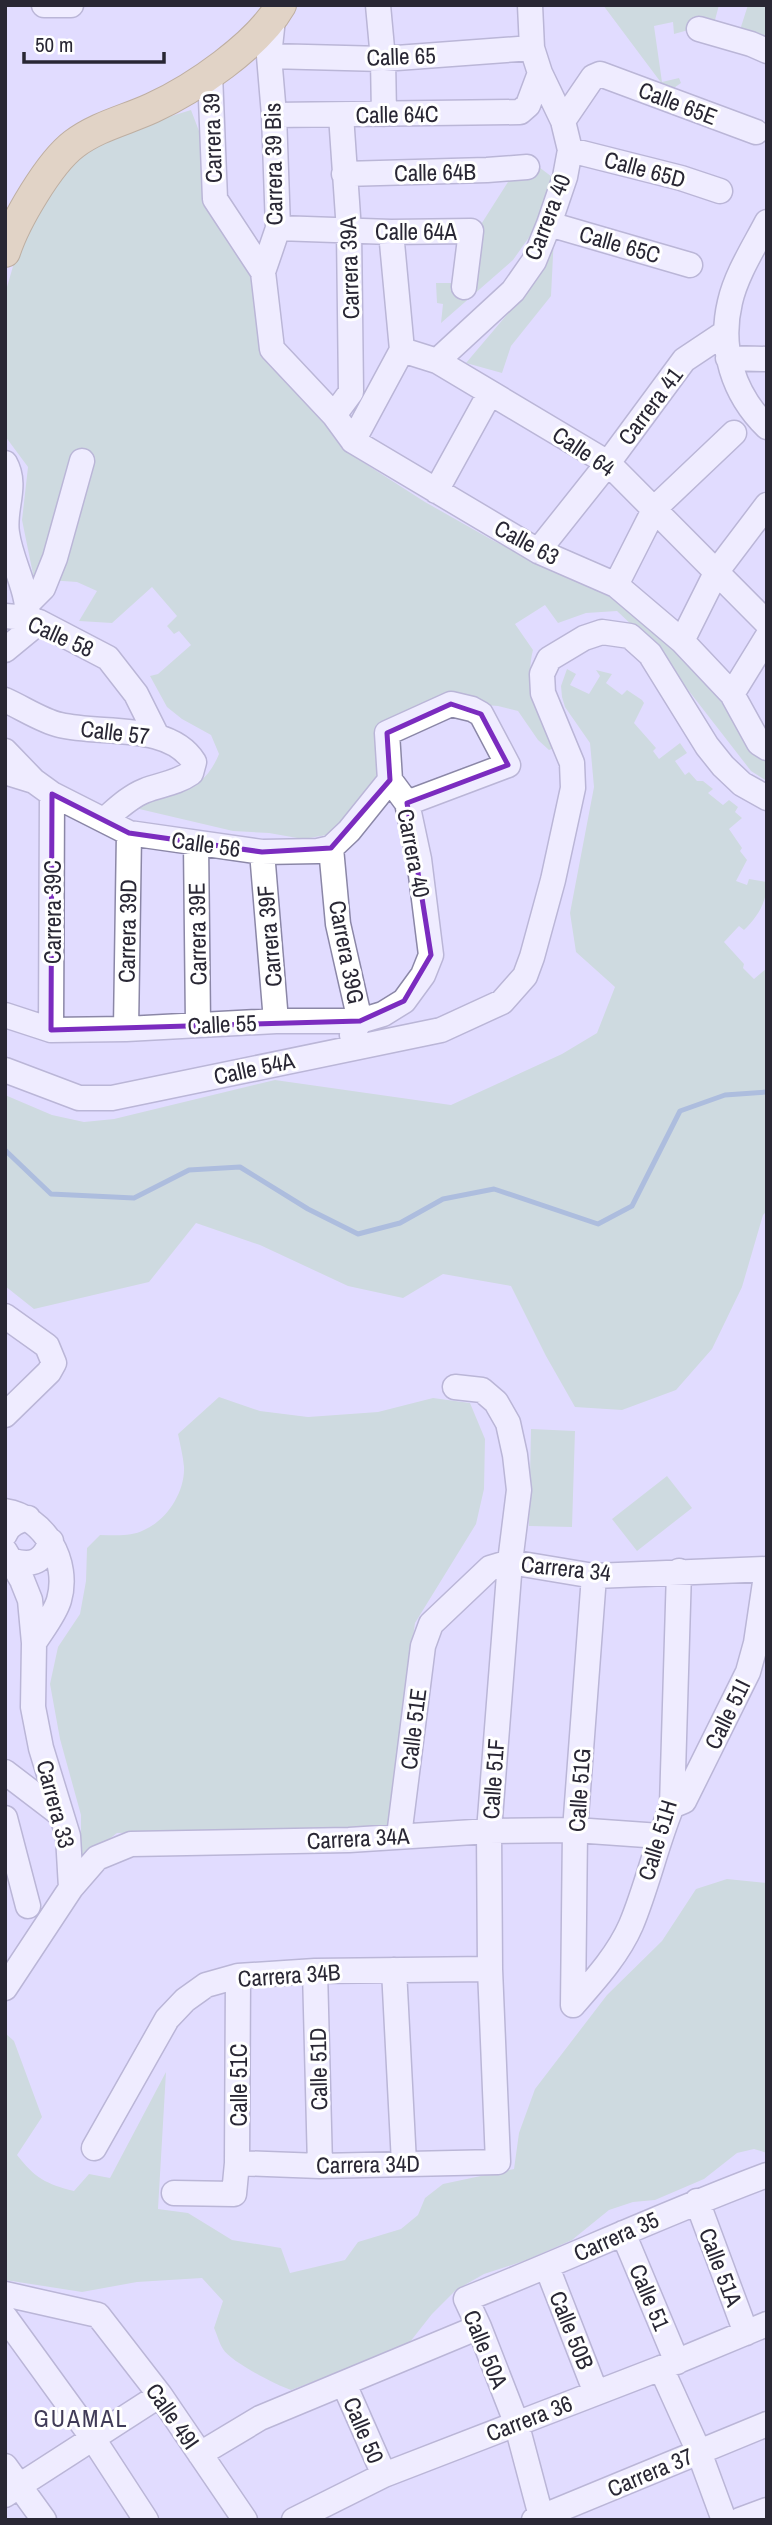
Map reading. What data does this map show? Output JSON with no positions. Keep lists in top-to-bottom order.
{
  "streets": {
    "street": [
      "Calle 65",
      "Calle 65E",
      "Calle 64C",
      "Carrera 39",
      "Carrera 39 Bis",
      "Calle 65D",
      "Calle 64B",
      "Carrera 40",
      "Calle 64A",
      "Calle 65C",
      "Carrera 39A",
      "Carrera 41",
      "Calle 64",
      "Calle 63",
      "Calle 58",
      "Calle 57",
      "Calle 56",
      "Carrera 39C",
      "Carrera 39D",
      "Carrera 39E",
      "Carrera 39F",
      "Carrera 39G",
      "Calle 55",
      "Calle 54A",
      "Carrera 34",
      "Calle 51I",
      "Calle 51E",
      "Calle 51F",
      "Calle 51G",
      "Carrera 33",
      "Carrera 34A",
      "Calle 51H",
      "Carrera 34B",
      "Calle 51D",
      "Calle 51C",
      "Carrera 34D",
      "Carrera 35",
      "Calle 51A",
      "Calle 51",
      "Calle 50B",
      "Calle 50A",
      "Calle 49I",
      "Carrera 36",
      "Calle 50",
      "Carrera 37"
    ]
  },
  "crossings": [
    ["Calle 65", "Carrera 39 Bis"],
    ["Calle 65", "Carrera 40"],
    ["Calle 65E", "Carrera 40"],
    ["Calle 64C", "Carrera 39 Bis"],
    ["Calle 64C", "Carrera 40"],
    ["Calle 64C", "Carrera 39A"],
    ["Carrera 39", "Carrera 39 Bis"],
    ["Carrera 39 Bis", "Calle 64A"],
    ["Carrera 39 Bis", "Calle 63"],
    ["Calle 65D", "Carrera 40"],
    ["Calle 64B", "Carrera 39A"],
    ["Carrera 40", "Calle 65C"],
    ["Carrera 40", "Calle 64"],
    ["Carrera 40", "Calle 55"],
    ["Calle 64A", "Carrera 39A"],
    ["Carrera 39A", "Calle 63"],
    ["Carrera 41", "Calle 64"],
    ["Carrera 41", "Calle 63"],
    ["Calle 58", "Calle 57"],
    ["Calle 57", "Calle 56"],
    ["Calle 56", "Carrera 39C"],
    ["Calle 56", "Carrera 39D"],
    ["Calle 56", "Carrera 39E"],
    ["Calle 56", "Carrera 39F"],
    ["Calle 56", "Carrera 39G"],
    ["Carrera 39C", "Calle 55"],
    ["Carrera 39D", "Calle 55"],
    ["Carrera 39E", "Calle 55"],
    ["Carrera 39F", "Calle 55"],
    ["Carrera 39G", "Calle 55"],
    ["Carrera 39G", "Calle 54A"],
    ["Carrera 34", "Calle 51I"],
    ["Carrera 34", "Calle 51E"],
    ["Carrera 34", "Calle 51F"],
    ["Carrera 34", "Calle 51G"],
    ["Carrera 34", "Calle 51H"],
    ["Calle 51I", "Calle 51H"],
    ["Calle 51E", "Carrera 34A"],
    ["Calle 51F", "Carrera 34A"],
    ["Calle 51F", "Carrera 34B"],
    ["Calle 51F", "Carrera 34D"],
    ["Calle 51G", "Carrera 34A"],
    ["Calle 51G", "Calle 51H"],
    ["Carrera 33", "Carrera 34A"],
    ["Carrera 34A", "Calle 51H"],
    ["Carrera 34B", "Calle 51D"],
    ["Carrera 34B", "Calle 51C"],
    ["Calle 51D", "Carrera 34D"],
    ["Calle 51C", "Carrera 34D"],
    ["Carrera 35", "Calle 51A"],
    ["Carrera 35", "Calle 51"],
    ["Carrera 35", "Calle 50B"],
    ["Carrera 35", "Calle 50A"],
    ["Calle 51A", "Carrera 36"],
    ["Calle 51", "Carrera 36"],
    ["Calle 51", "Carrera 37"],
    ["Calle 50B", "Carrera 36"],
    ["Calle 50A", "Carrera 36"],
    ["Calle 50A", "Carrera 37"],
    ["Carrera 36", "Calle 50"]
  ],
  "districts": ["GUAMAL"],
  "scale_bar": "50 m"
}
